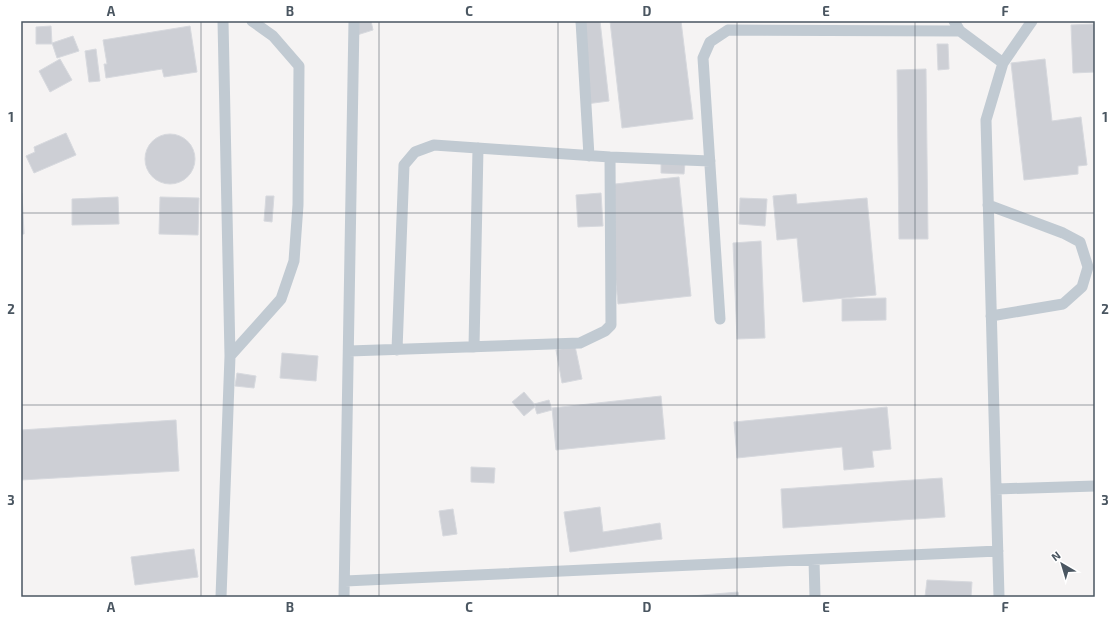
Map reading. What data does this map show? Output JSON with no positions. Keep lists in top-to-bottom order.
{
  "north": "top left",
  "grid": {
    "columns": [
      "A",
      "B",
      "C",
      "D",
      "E",
      "F"
    ],
    "rows": ["1", "2", "3"]
  }
}
